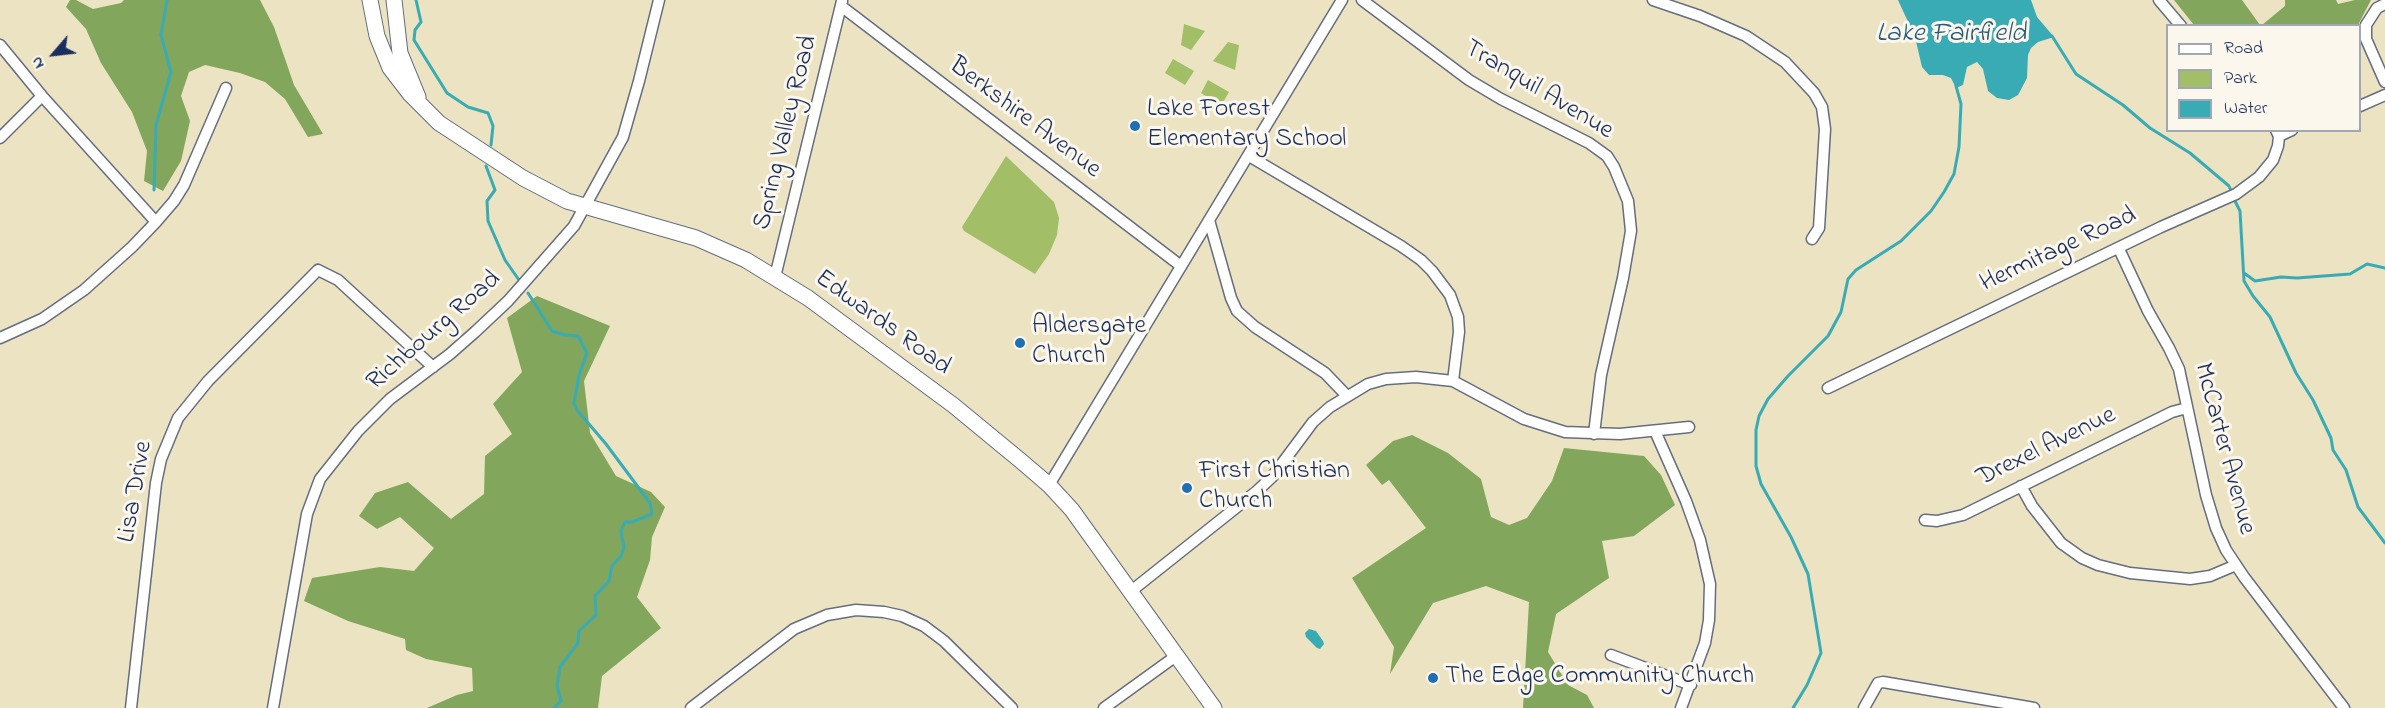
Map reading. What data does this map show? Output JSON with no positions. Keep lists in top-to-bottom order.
{
  "streets": {
    "street": [
      "Tranquil Avenue",
      "Berkshire Avenue",
      "Spring Valley Road",
      "Hermitage Road",
      "Edwards Road",
      "Richbourg Road",
      "Drexel Avenue",
      "McCarter Avenue",
      "Lisa Drive"
    ]
  },
  "crossings": [
    ["Berkshire Avenue", "Spring Valley Road"],
    ["Spring Valley Road", "Edwards Road"],
    ["Hermitage Road", "McCarter Avenue"],
    ["Edwards Road", "Richbourg Road"],
    ["Richbourg Road", "Lisa Drive"],
    ["Drexel Avenue", "McCarter Avenue"]
  ],
  "water": ["Lake Fairfield"],
  "places": [
    "Lake Forest Elementary School",
    "Aldersgate Church",
    "First Christian Church",
    "The Edge Community Church"
  ],
  "legend": ["Road", "Park", "Water"],
  "north": "bottom left"
}
